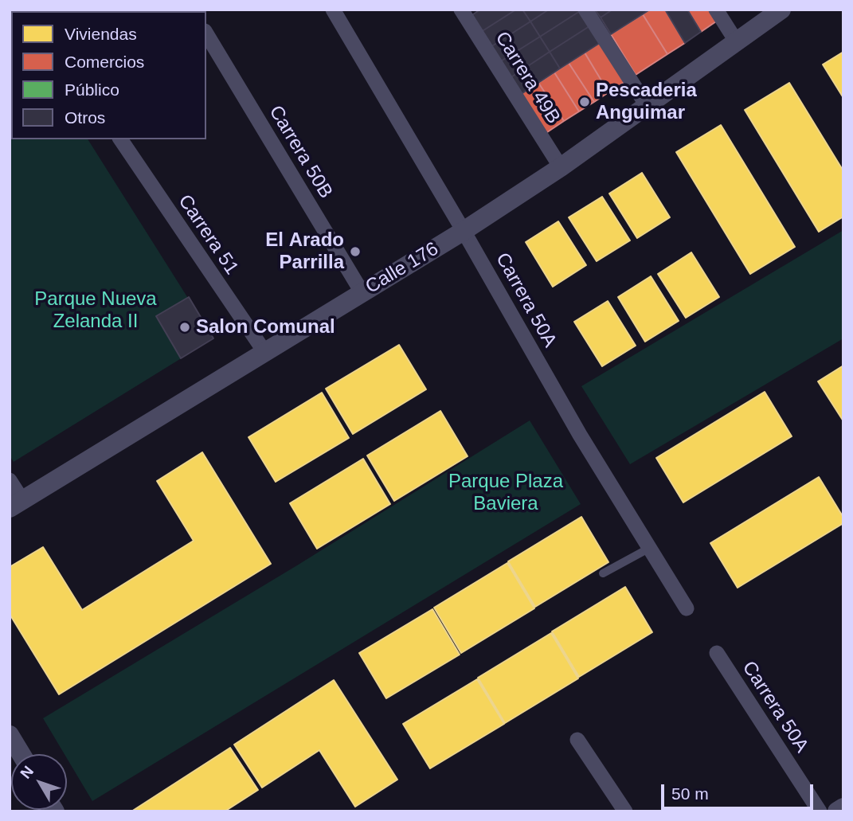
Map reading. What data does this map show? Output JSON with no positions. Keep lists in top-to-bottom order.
{
  "streets": {
    "street": [
      "Carrera 49B",
      "Carrera 50B",
      "Carrera 51",
      "Calle 176",
      "Carrera 50A"
    ]
  },
  "crossings": [
    ["Carrera 49B", "Calle 176"],
    ["Carrera 50B", "Calle 176"],
    ["Carrera 51", "Calle 176"],
    ["Calle 176", "Carrera 50A"]
  ],
  "parks": ["Parque Nueva Zelanda II", "Parque Plaza Baviera"],
  "places": ["Pescaderia Anguimar", "El Arado Parrilla", "Salon Comunal"],
  "legend": [
    "Viviendas",
    "Comercios",
    "Público",
    "Otros"
  ],
  "scale_bar": "50 m",
  "north": "top left"
}
